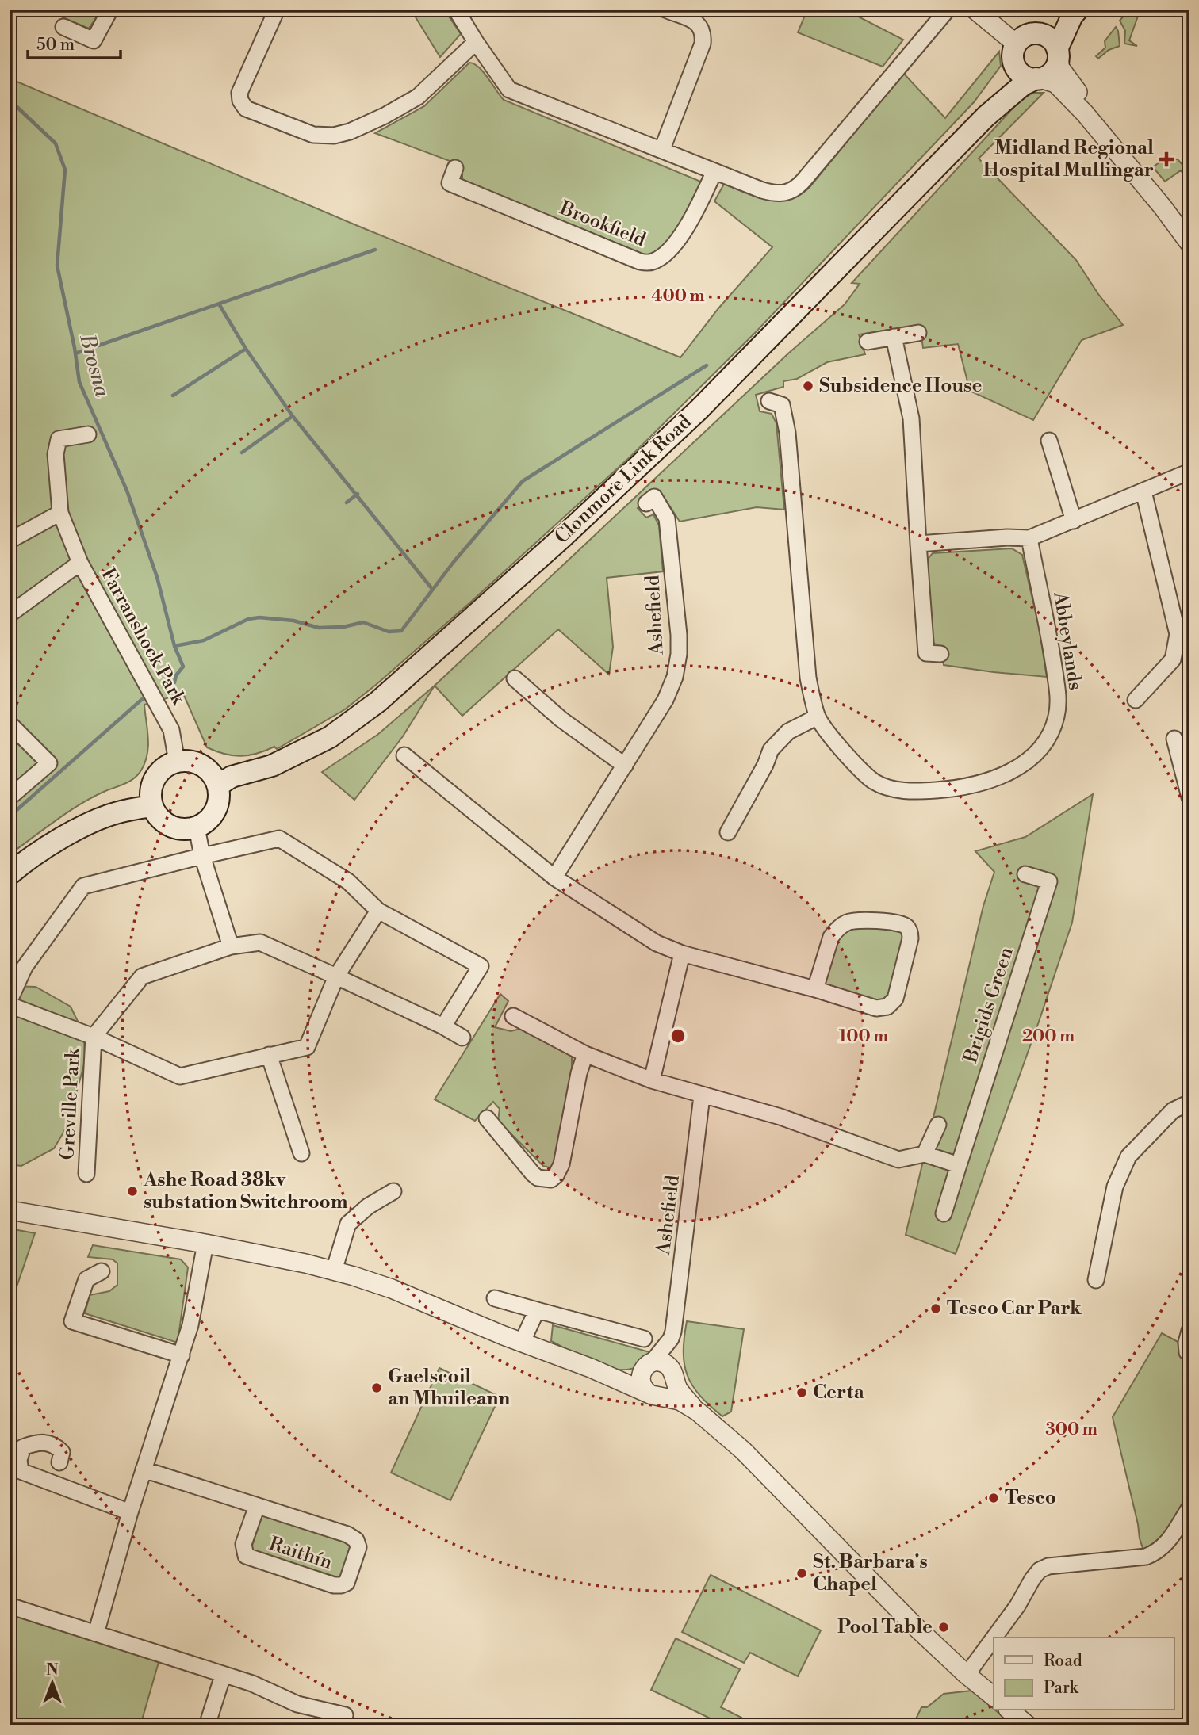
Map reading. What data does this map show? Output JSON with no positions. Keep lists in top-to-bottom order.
{
  "streets": {
    "main road": ["Clonmore Link Road"],
    "street": [
      "Brookfield",
      "Ashefield",
      "Farranshock Park",
      "Abbeylands",
      "Brigids Green",
      "Greville Park",
      "Raithín"
    ]
  },
  "crossings": [
    ["Clonmore Link Road", "Farranshock Park"]
  ],
  "water": ["Brosna"],
  "places": {
    "health": ["Midland Regional Hospital Mullingar"],
    "other": [
      "Subsidence House",
      "Ashe Road 38kv substation Switchroom",
      "Tesco Car Park",
      "Gaelscoil an Mhuileann",
      "Certa",
      "Tesco",
      "St. Barbara's Chapel",
      "Pool Table"
    ]
  },
  "legend": ["Road", "Park"],
  "scale_bar": "50 m",
  "north": "top",
  "rings": [
    "400 m",
    "100 m",
    "200 m",
    "300 m"
  ]
}
